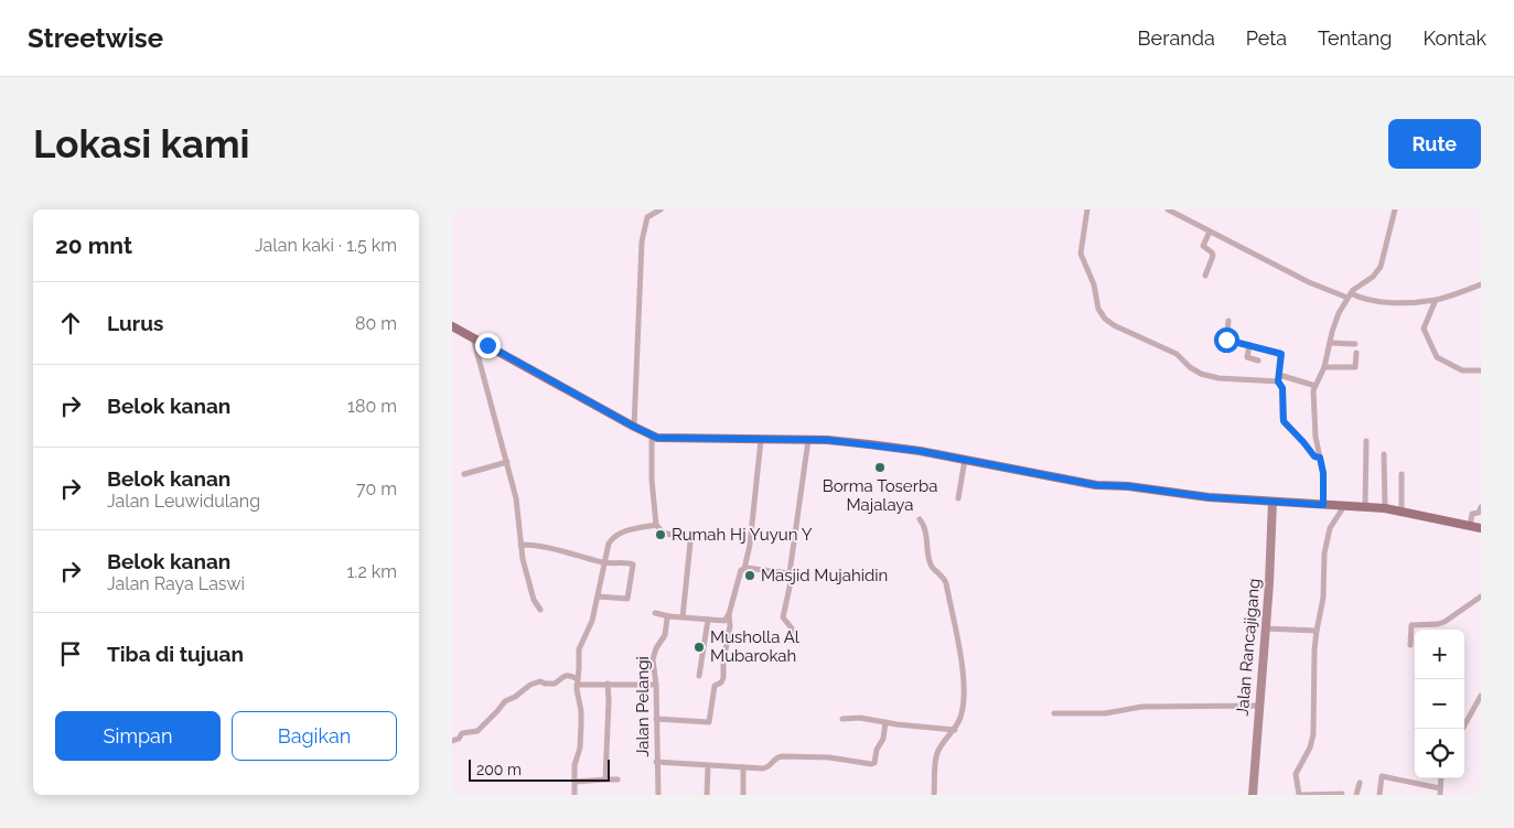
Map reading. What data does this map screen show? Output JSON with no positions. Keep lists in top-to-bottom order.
{
  "streets": {
    "main road": ["Jalan Rancajigang"],
    "street": ["Jalan Pelangi"]
  },
  "places": [
    "Borma Toserba Majalaya",
    "Rumah Hj Yuyun Y",
    "Masjid Mujahidin",
    "Musholla Al Mubarokah"
  ],
  "scale_bar": "200 m",
  "page": {
    "header": "Streetwise",
    "nav": [
      "Beranda",
      "Peta",
      "Tentang",
      "Kontak"
    ],
    "buttons": [
      "Rute",
      ["Simpan", "Bagikan"]
    ],
    "title": "Lokasi kami",
    "heading": ["20 mnt", "Jalan kaki · 1.5 km"],
    "list": [
      ["Lurus", "80 m"],
      ["Belok kanan", "180 m"],
      ["Belok kanan", "Jalan Leuwidulang", "70 m"],
      ["Belok kanan", "Jalan Raya Laswi", "1.2 km"],
      "Tiba di tujuan"
    ],
    "map_buttons": ["+", "−"],
    "scale": "200 m"
  }
}
